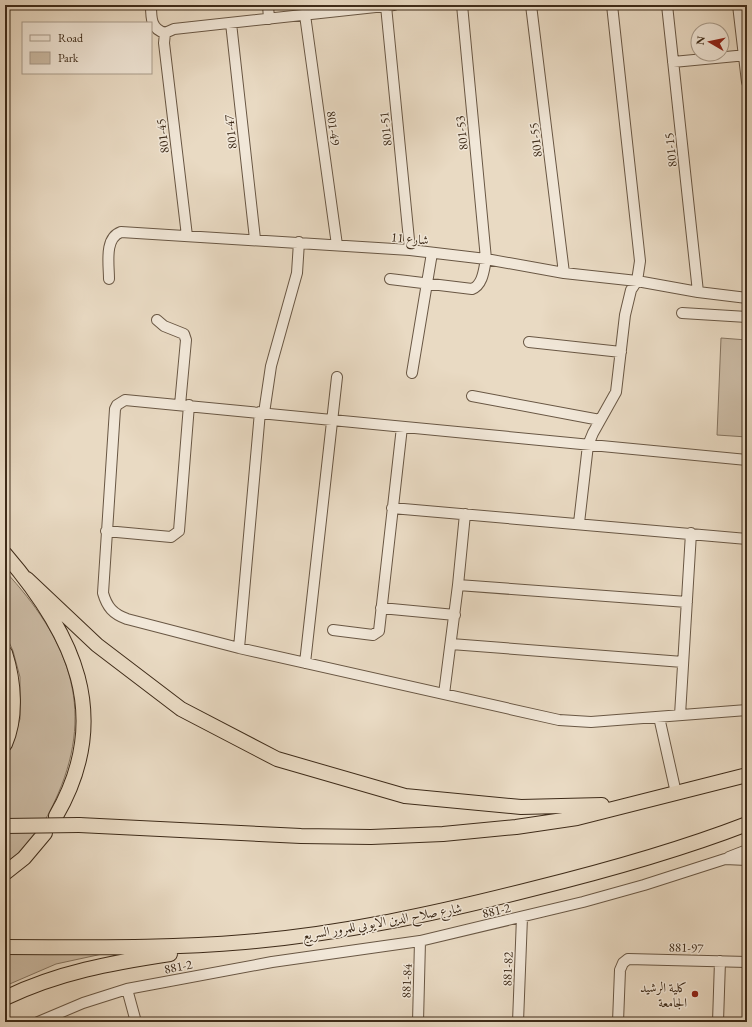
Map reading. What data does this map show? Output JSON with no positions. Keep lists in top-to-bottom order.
{
  "streets": {
    "highway": ["شارع صلاح الدين الايوبي للمرور السريع"],
    "street": [
      "801-49",
      "801-51",
      "801-47",
      "801-53",
      "801-45",
      "801-55",
      "801-15",
      "شارع 11",
      "881-2",
      "881-97",
      "881-82",
      "881-84"
    ]
  },
  "crossings": [
    ["801-49", "شارع 11"],
    ["801-51", "شارع 11"],
    ["801-47", "شارع 11"],
    ["801-53", "شارع 11"],
    ["801-45", "شارع 11"],
    ["801-55", "شارع 11"],
    ["801-15", "شارع 11"],
    ["881-2", "881-82"],
    ["881-2", "881-84"]
  ],
  "places": ["كلية الرشيد الجامعة"],
  "legend": ["Road", "Park"],
  "north": "left"
}
